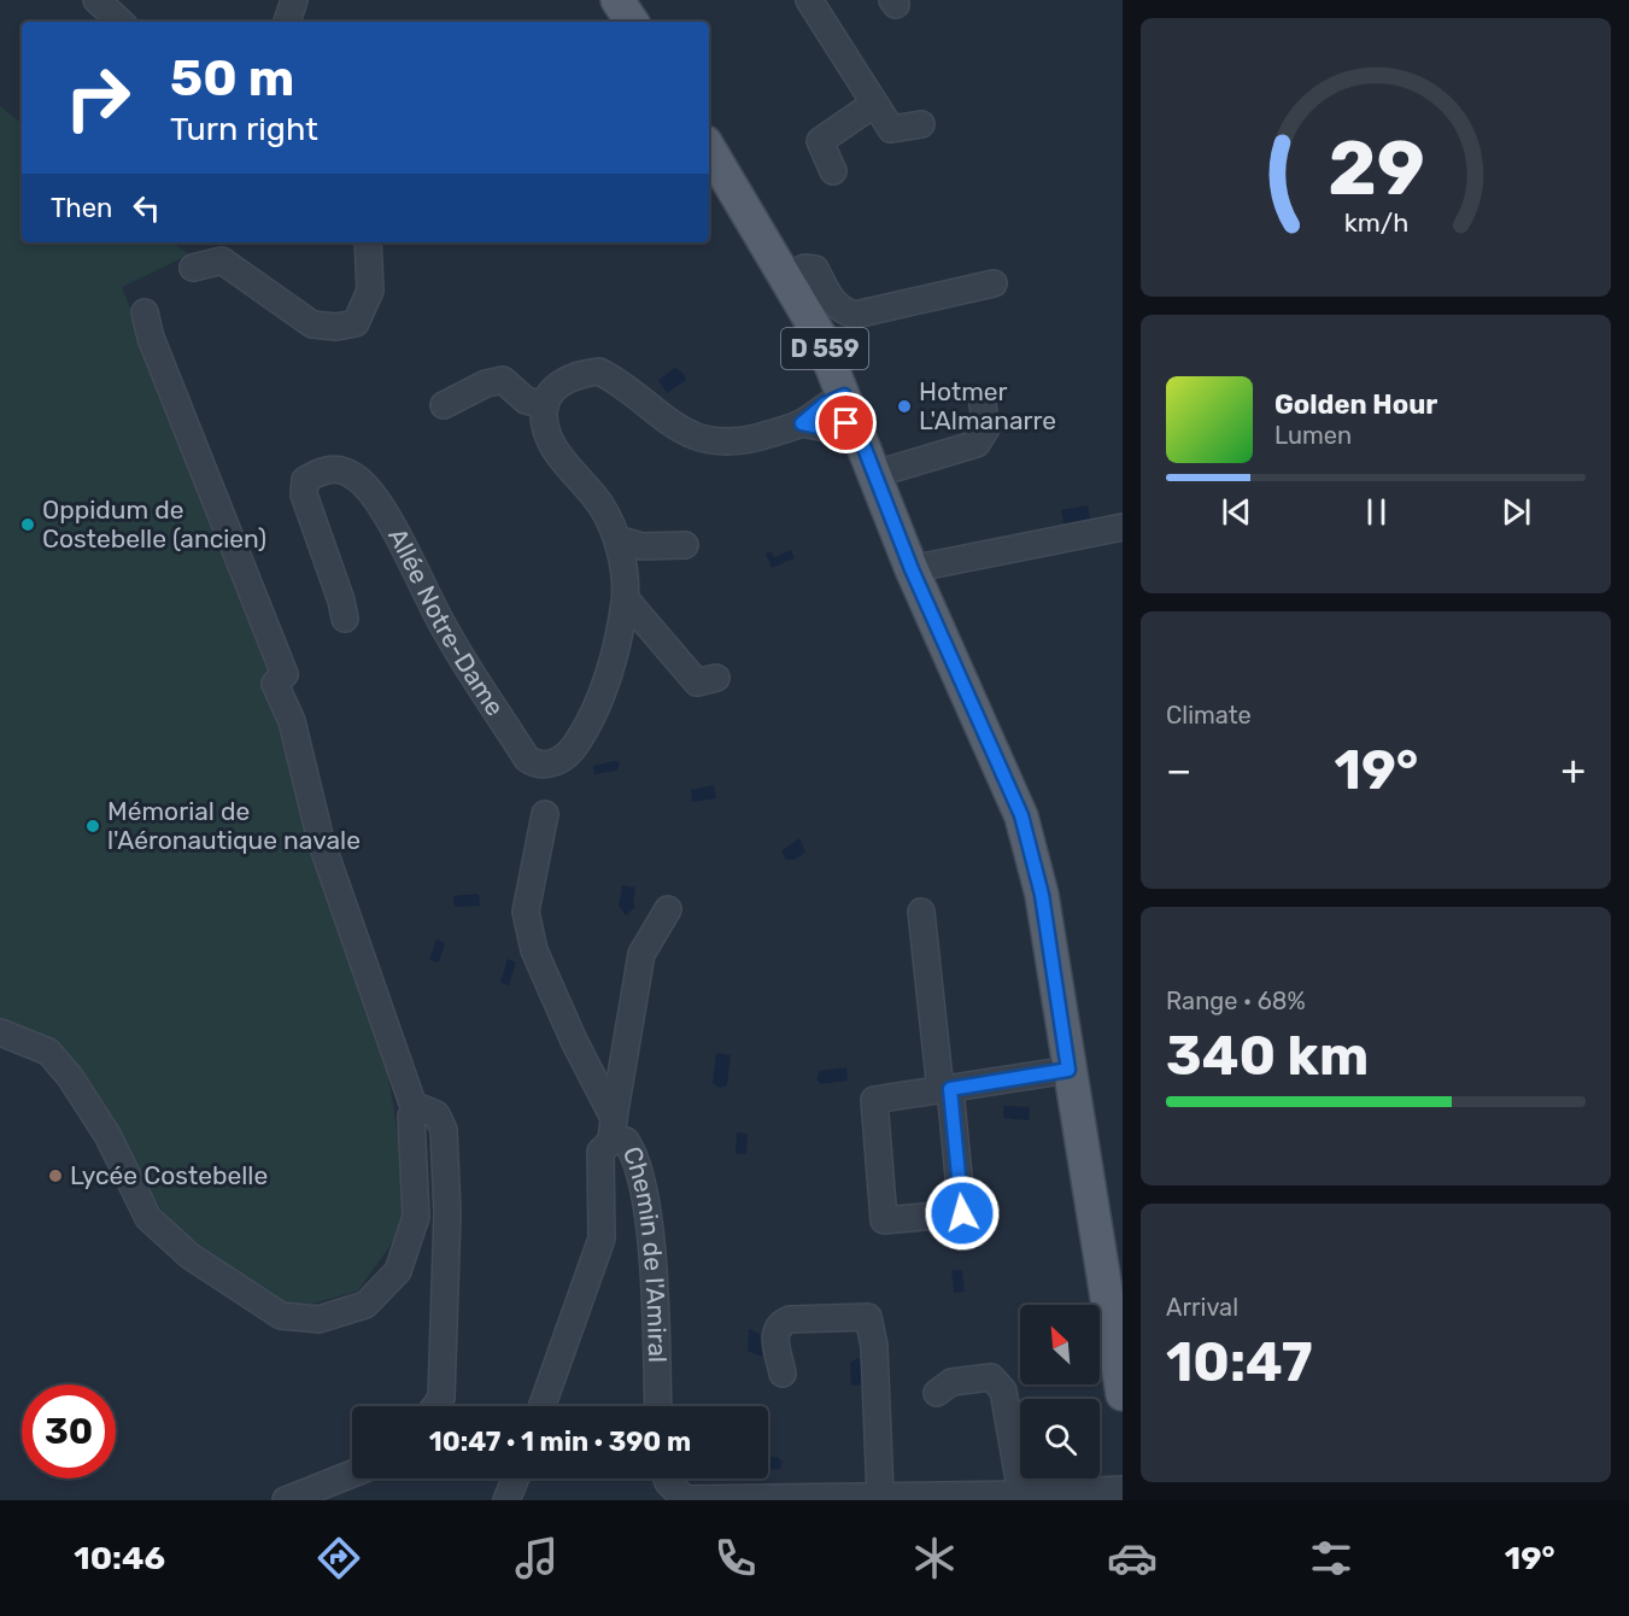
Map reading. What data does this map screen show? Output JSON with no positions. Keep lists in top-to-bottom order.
{
  "streets": {
    "main road": ["D 559"],
    "street": ["Allée Notre-Dame", "Chemin de l'Amiral"]
  },
  "places": [
    "Hotmer L'Almanarre",
    "Oppidum de Costebelle (ancien)",
    "Mémorial de l'Aéronautique navale",
    "Lycée Costebelle"
  ],
  "north": "top left",
  "page": {
    "turn": ["50 m", "Turn right"],
    "then": "Then",
    "song": ["Golden Hour", "Lumen"],
    "tile": [
      "Climate",
      ["Range · 68%", "340 km"],
      ["Arrival", "10:47"]
    ],
    "heat": ["−", "19°", "+"],
    "limit": "30",
    "trip": "10:47 · 1 min · 390 m",
    "tabs": ["10:46", "19°"],
    "gauge": ["29", "km/h"]
  }
}
